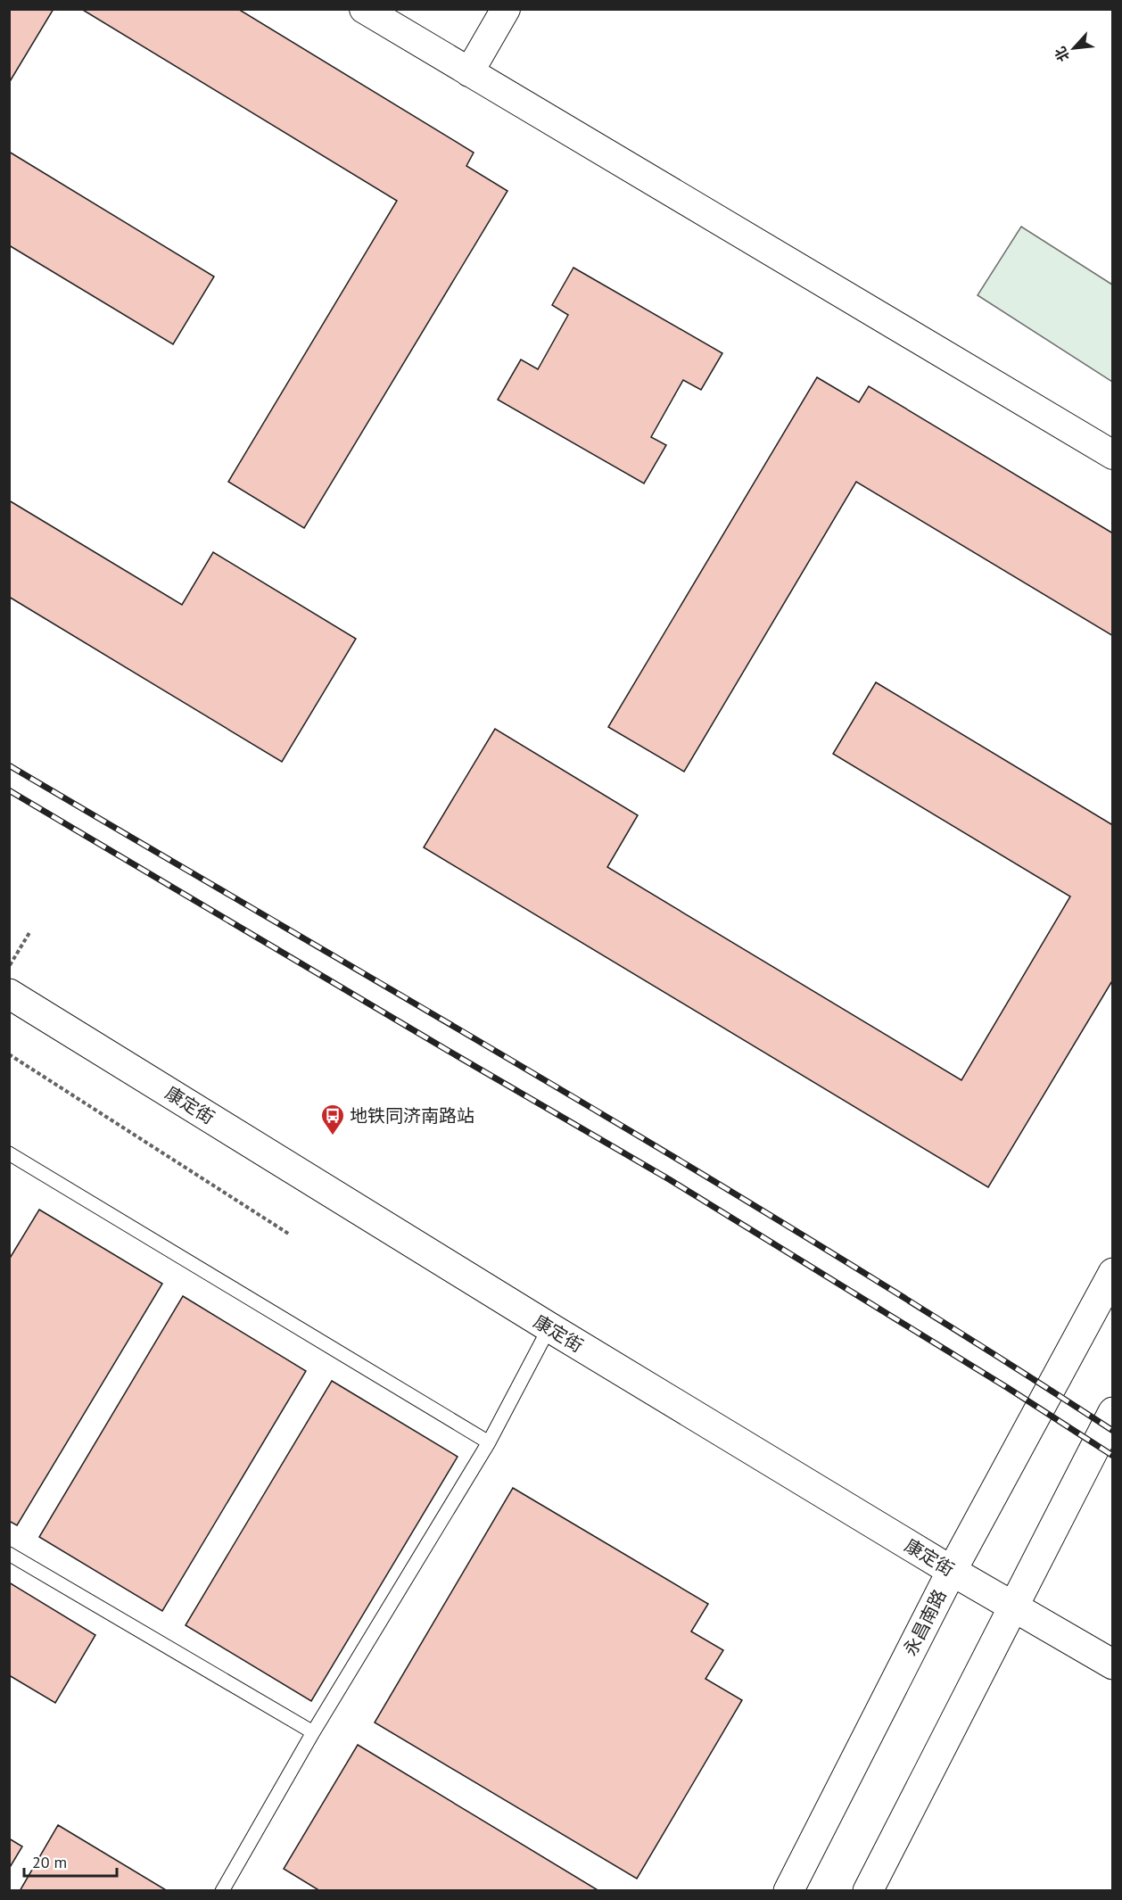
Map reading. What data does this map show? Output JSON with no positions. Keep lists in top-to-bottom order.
{
  "streets": {
    "main road": ["康定街", "永昌南路"]
  },
  "crossings": [
    ["康定街", "永昌南路"]
  ],
  "places": {
    "bus stop": ["地铁同济南路站"]
  },
  "scale_bar": "20 m",
  "north": "bottom left"
}
